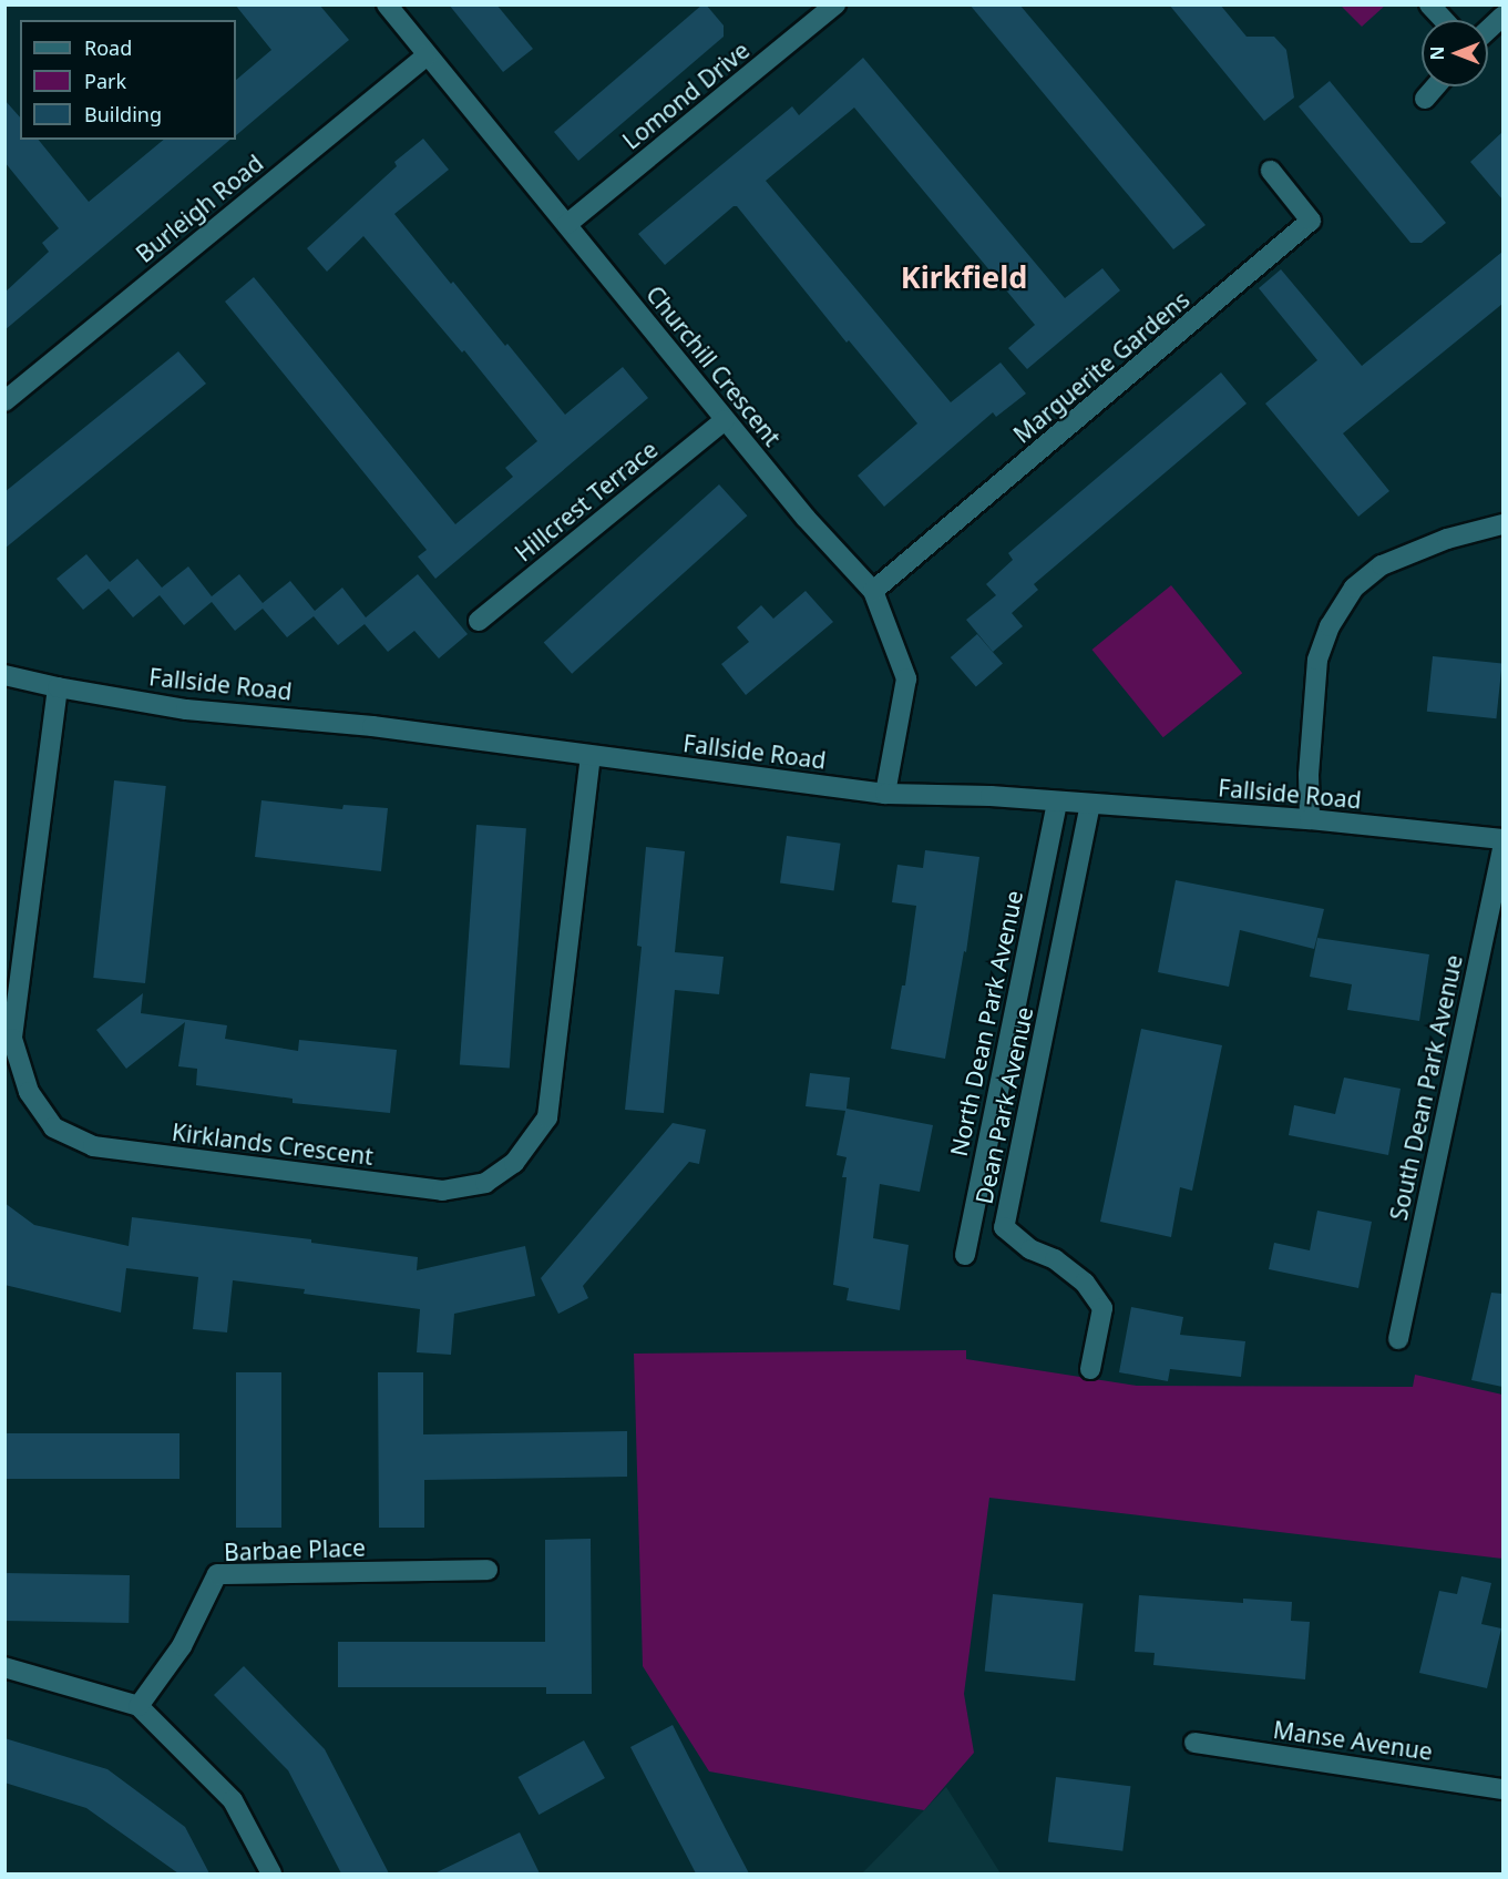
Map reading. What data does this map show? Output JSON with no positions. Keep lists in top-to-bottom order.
{
  "streets": {
    "street": [
      "Lomond Drive",
      "Burleigh Road",
      "Churchill Crescent",
      "Marguerite Gardens",
      "Hillcrest Terrace",
      "Fallside Road",
      "North Dean Park Avenue",
      "South Dean Park Avenue",
      "Dean Park Avenue",
      "Kirklands Crescent",
      "Barbae Place",
      "Manse Avenue"
    ]
  },
  "crossings": [
    ["Lomond Drive", "Churchill Crescent"],
    ["Burleigh Road", "Churchill Crescent"],
    ["Churchill Crescent", "Marguerite Gardens"],
    ["Churchill Crescent", "Hillcrest Terrace"],
    ["Churchill Crescent", "Fallside Road"],
    ["Fallside Road", "North Dean Park Avenue"],
    ["Fallside Road", "Dean Park Avenue"],
    ["Fallside Road", "Kirklands Crescent"]
  ],
  "districts": ["Kirkfield"],
  "legend": ["Road", "Park", "Building"],
  "north": "left"
}
